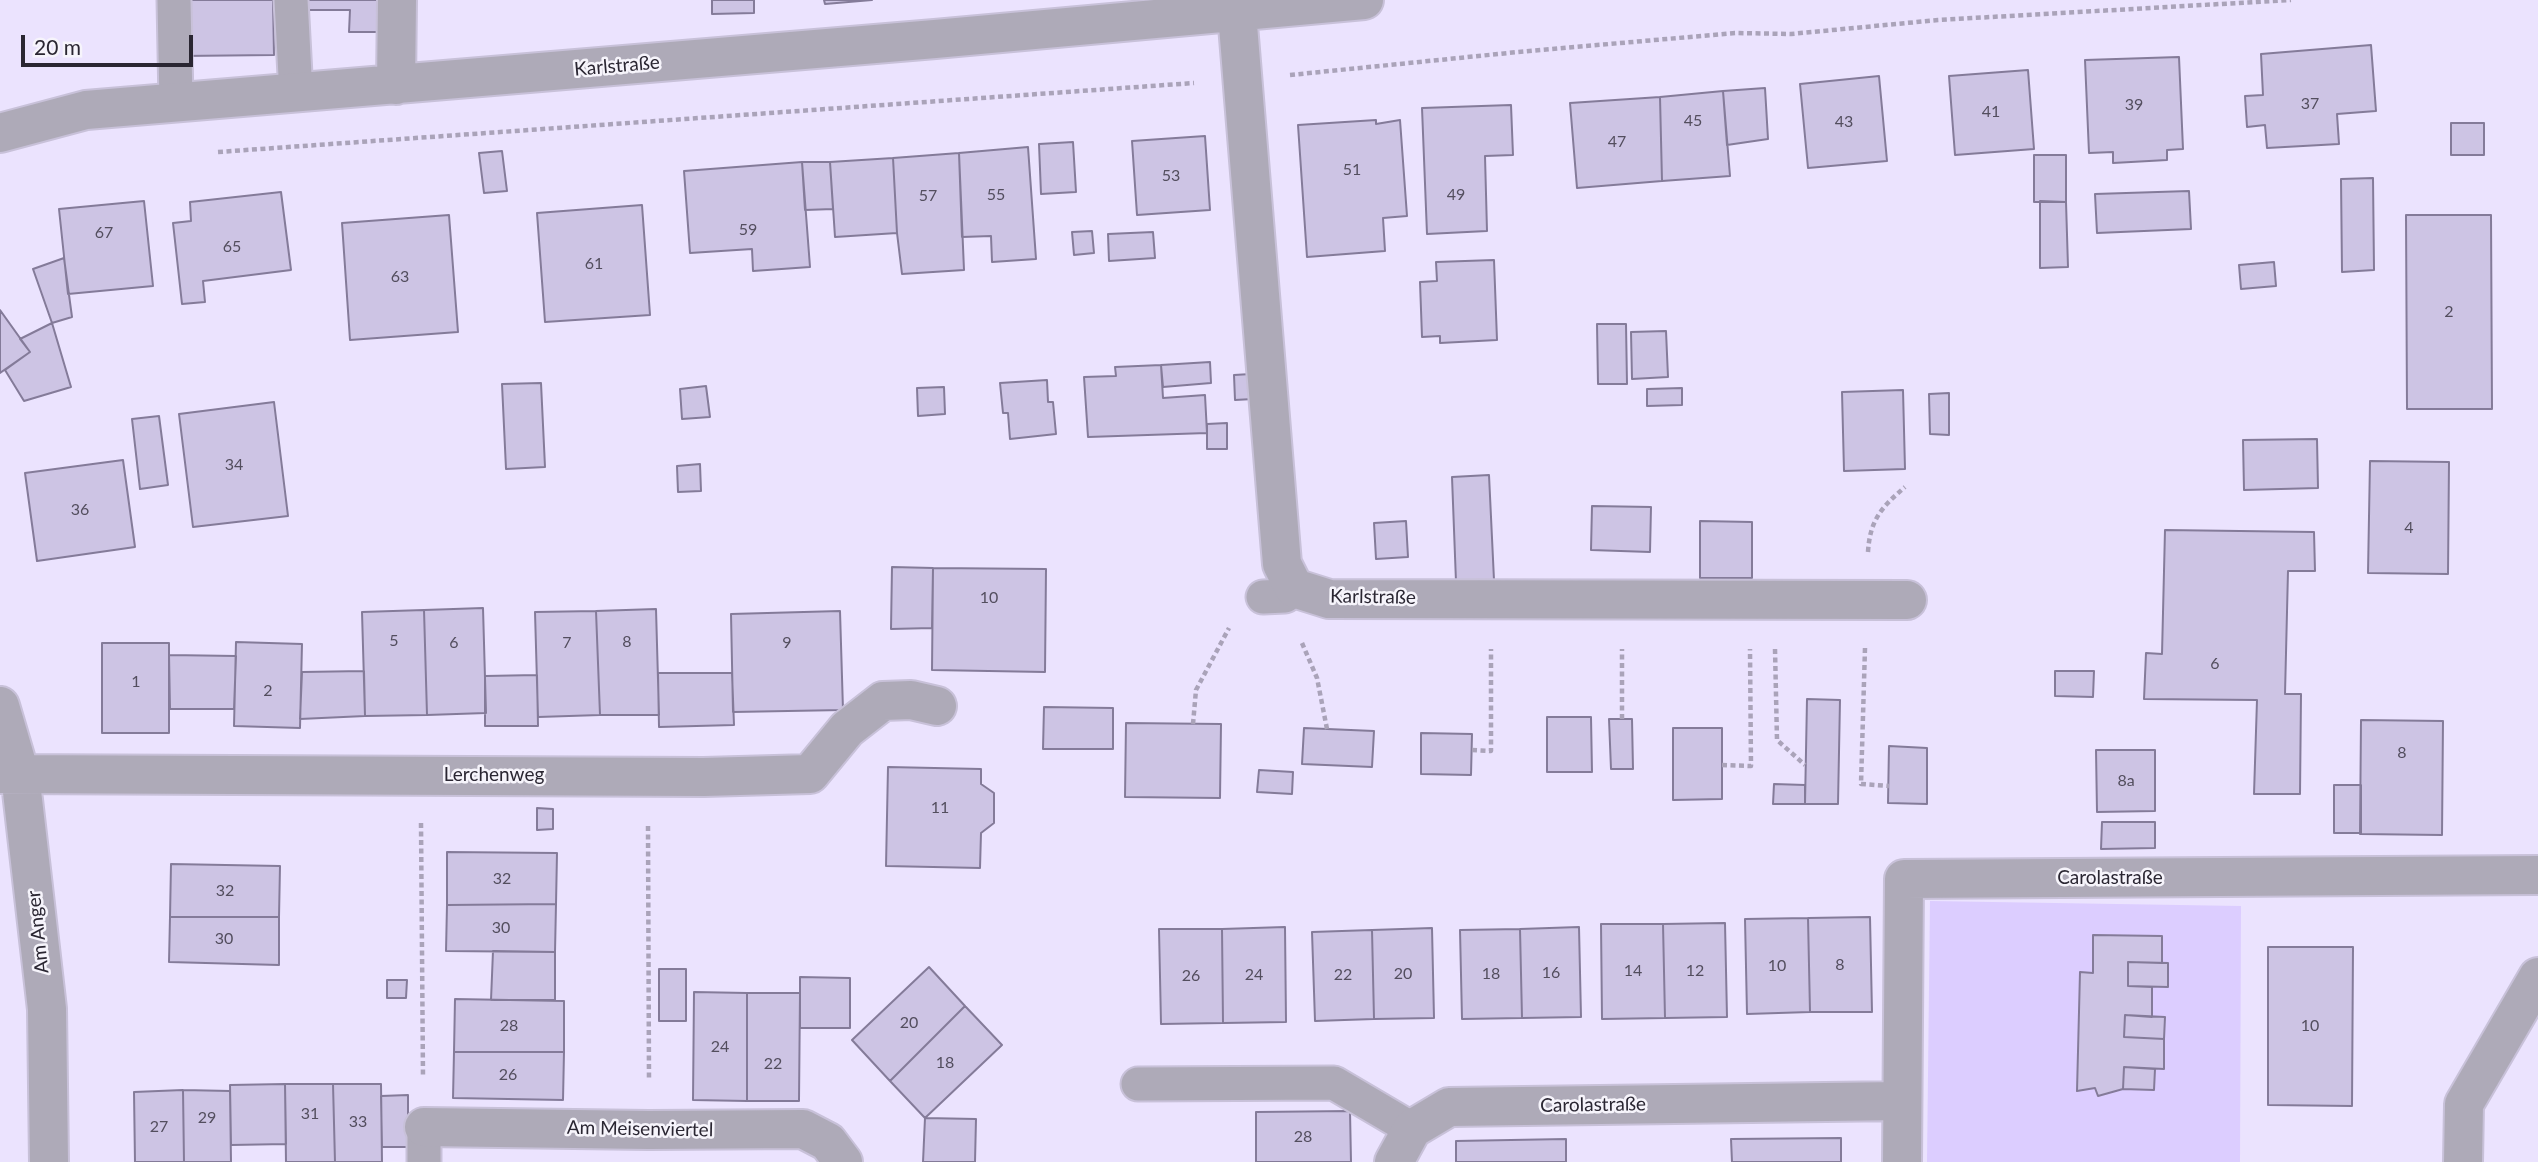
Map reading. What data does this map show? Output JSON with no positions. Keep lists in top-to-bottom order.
{
  "streets": {
    "street": [
      "Karlstraße",
      "Lerchenweg",
      "Carolastraße",
      "Am Anger",
      "Am Meisenviertel"
    ]
  },
  "crossings": [
    ["Lerchenweg", "Am Anger"]
  ],
  "house_numbers": [
    "37",
    "39",
    "41",
    "45",
    "43",
    "47",
    "51",
    "53",
    "55",
    "49",
    "57",
    "59",
    "67",
    "65",
    "61",
    "63",
    "2",
    "34",
    "36",
    "4",
    "10",
    "5",
    "8",
    "6",
    "7",
    "9",
    "6",
    "1",
    "2",
    "8",
    "8a",
    "11",
    "32",
    "32",
    "30",
    "30",
    "8",
    "10",
    "14",
    "12",
    "16",
    "20",
    "18",
    "24",
    "22",
    "26",
    "20",
    "28",
    "10",
    "24",
    "18",
    "22",
    "26",
    "31",
    "29",
    "33",
    "27",
    "28"
  ],
  "scale_bar": "20 m"
}
